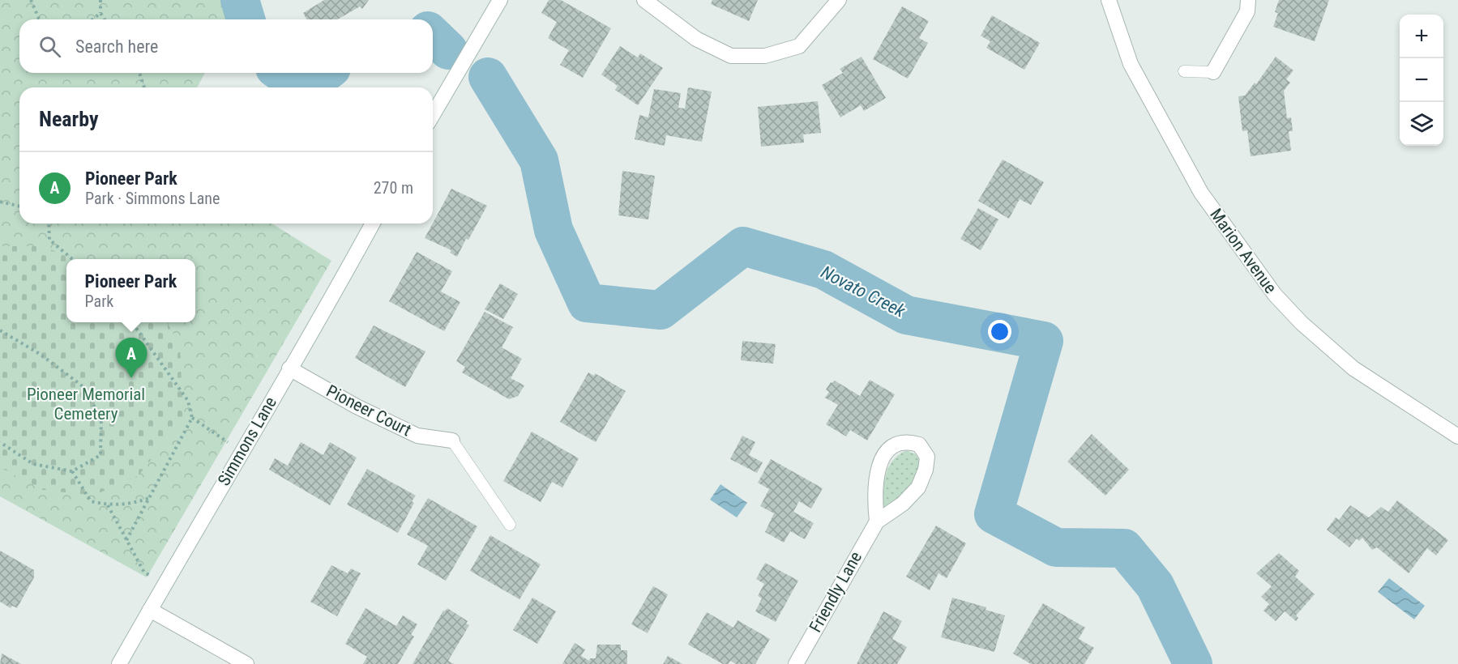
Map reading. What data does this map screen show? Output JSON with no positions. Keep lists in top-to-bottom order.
{
  "streets": {
    "street": [
      "Marion Avenue",
      "Pioneer Court",
      "Simmons Lane",
      "Friendly Lane"
    ]
  },
  "crossings": [
    ["Pioneer Court", "Simmons Lane"]
  ],
  "water": ["Novato Creek"],
  "parks": ["Pioneer Memorial Cemetery"],
  "page": {
    "map_buttons": ["+", "−"],
    "search": "Search here",
    "heading": "Nearby",
    "list": [
      {
        "mark": "A",
        "name": "Pioneer Park",
        "note": "Park · Simmons Lane",
        "value": "270 m"
      }
    ],
    "popup": ["Pioneer Park", "Park"],
    "pins": "A"
  }
}
